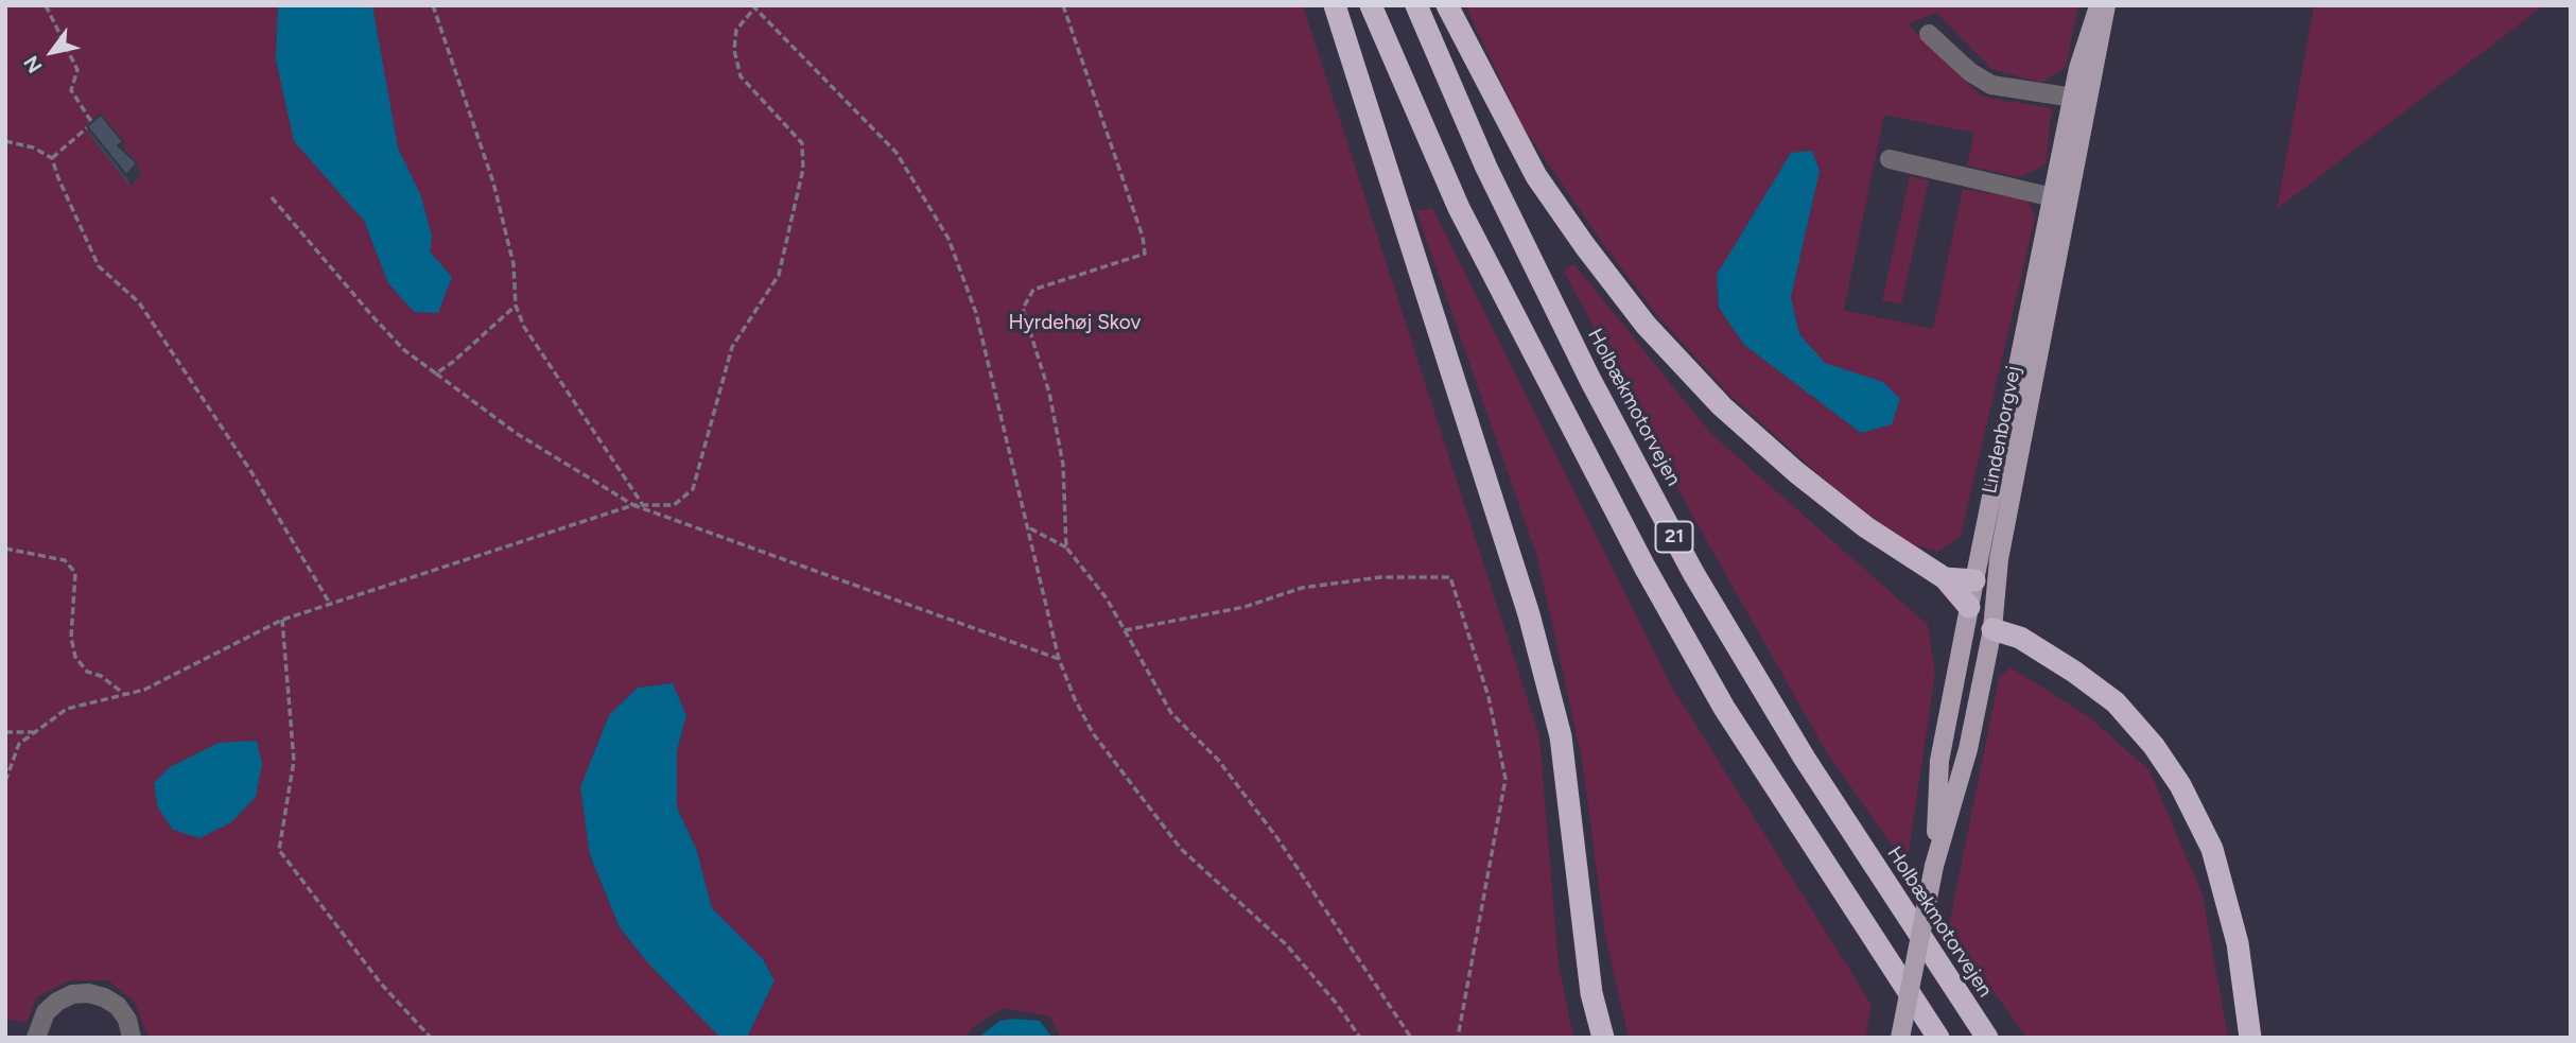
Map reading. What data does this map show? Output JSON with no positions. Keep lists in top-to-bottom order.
{
  "streets": {
    "highway": ["Holbækmotorvejen", "21"],
    "main road": ["Lindenborgvej"]
  },
  "parks": ["Hyrdehøj Skov"],
  "north": "bottom left"
}
